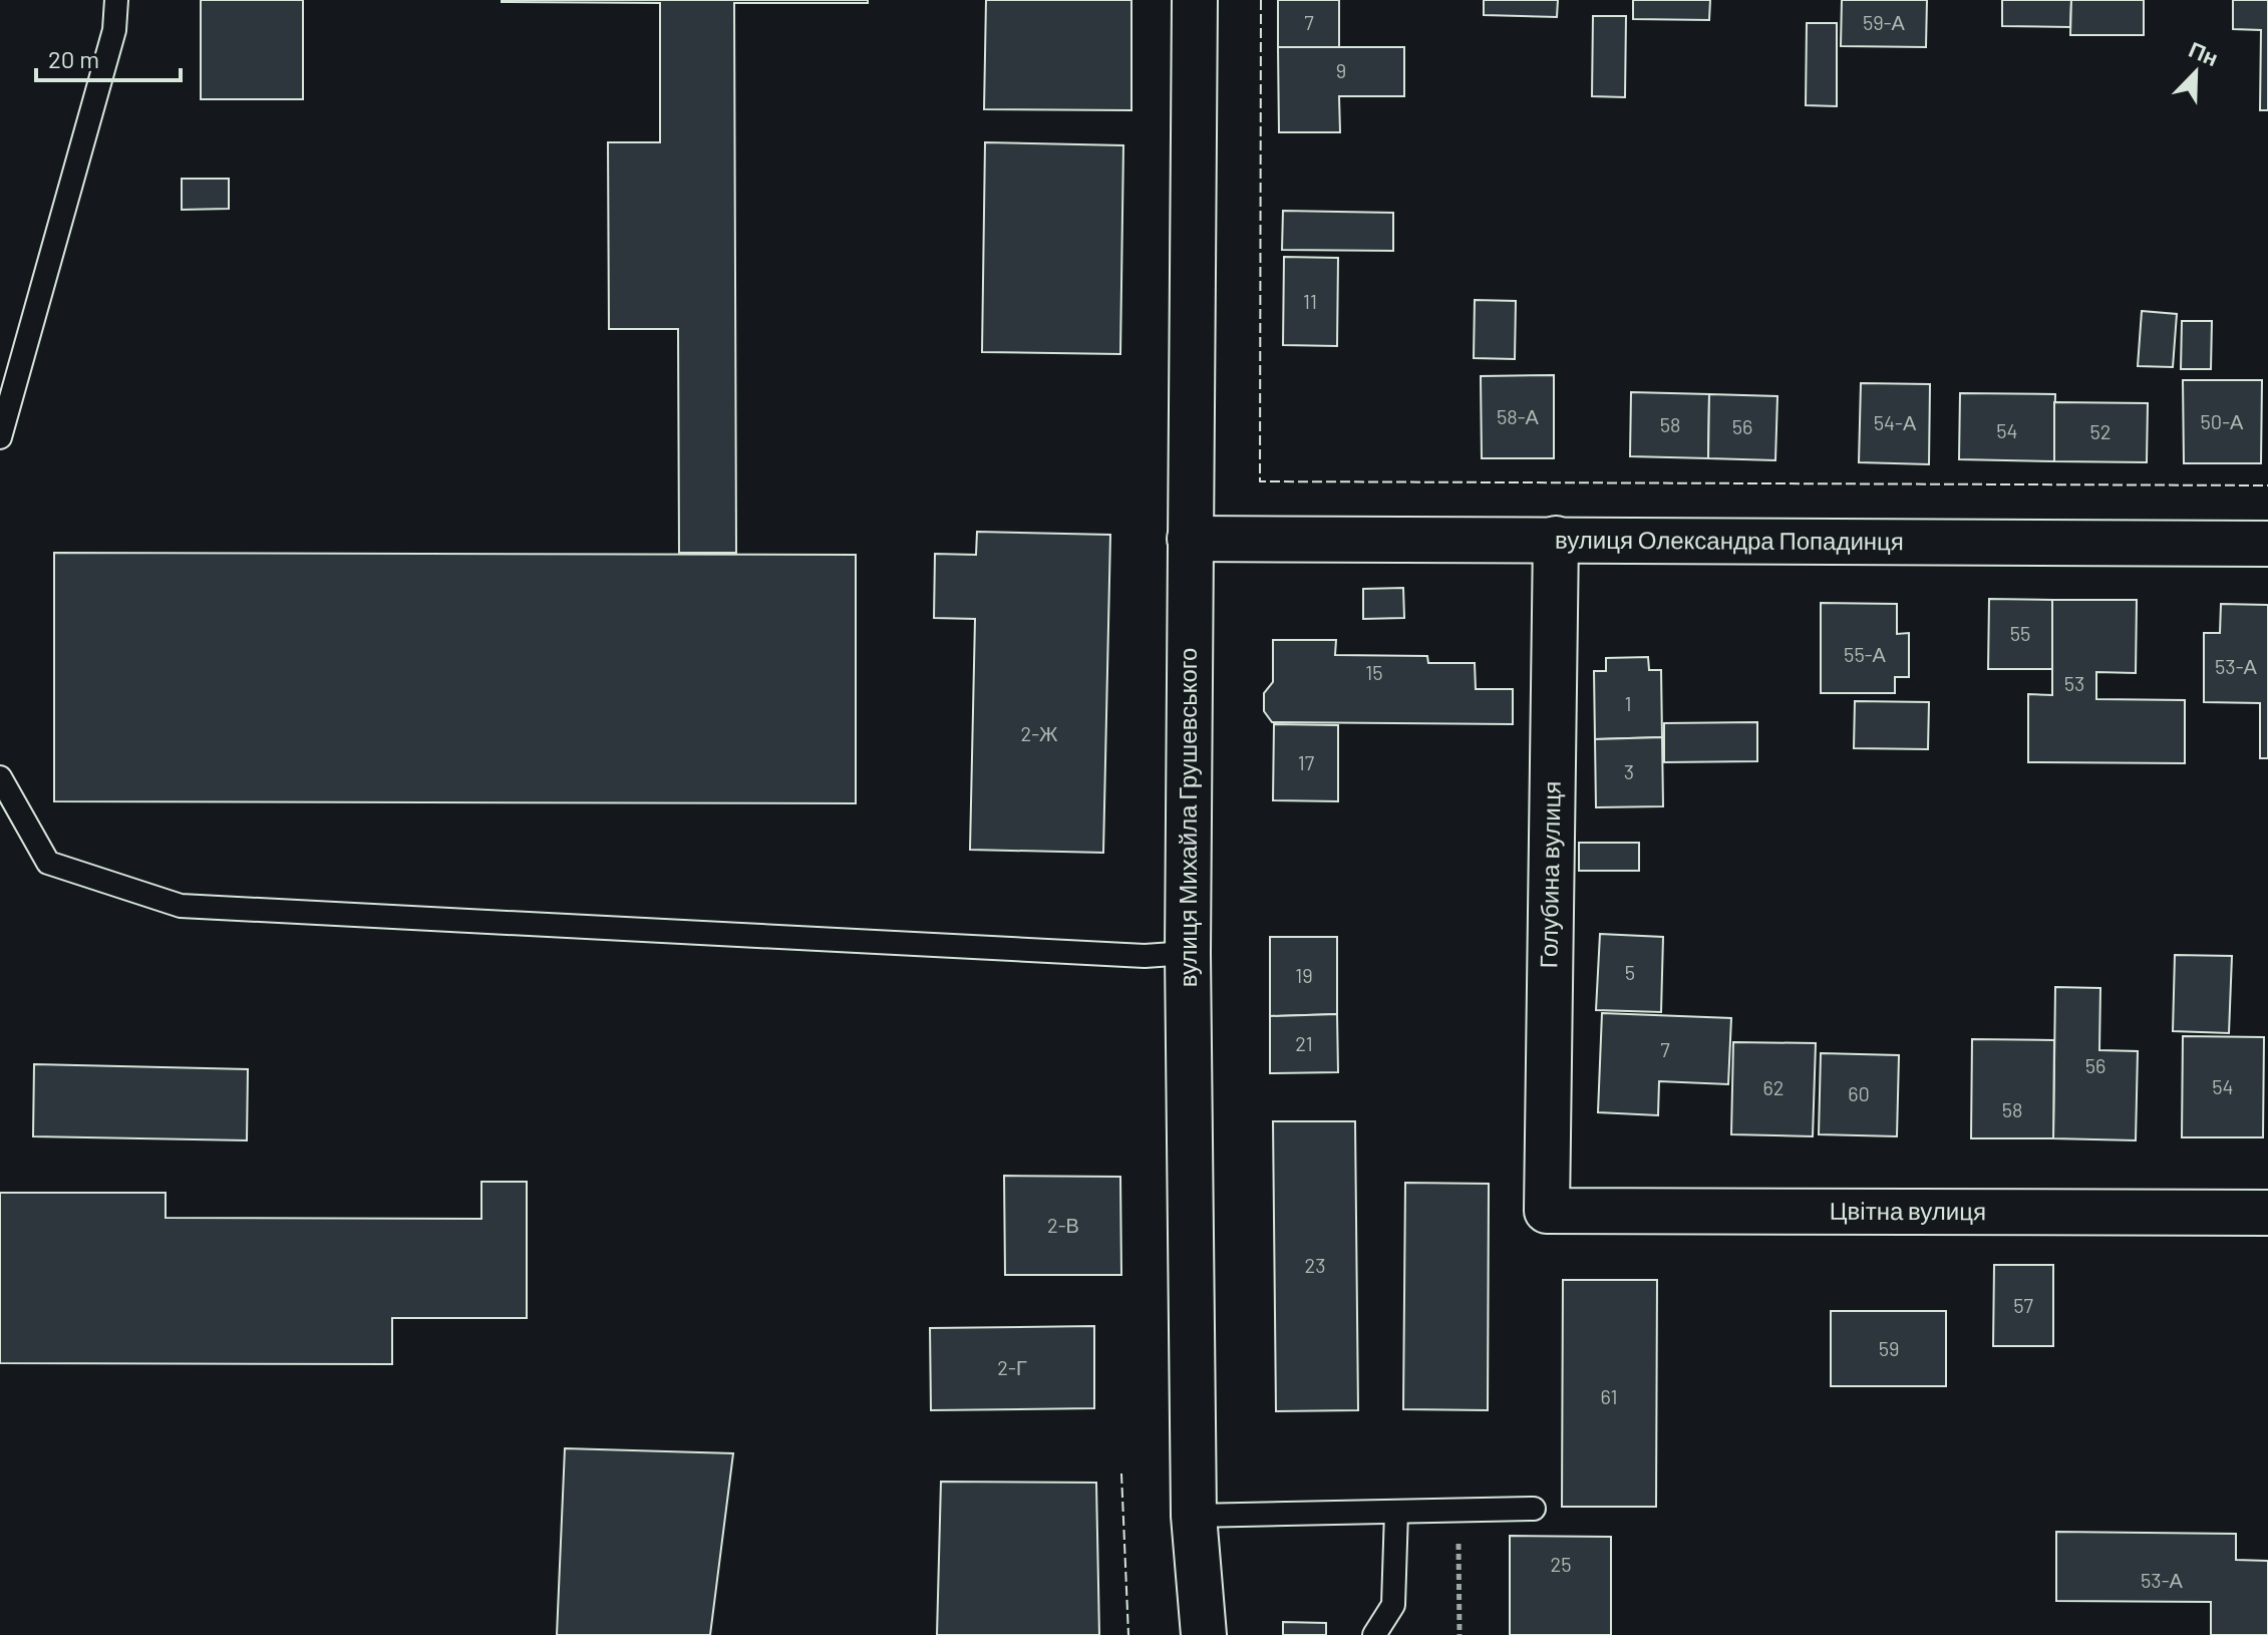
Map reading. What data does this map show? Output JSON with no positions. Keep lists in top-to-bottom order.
{
  "streets": {
    "street": [
      "вулиця Олександра Попадинця",
      "вулиця Михайла Грушевського",
      "Голубина вулиця",
      "Цвітна вулиця"
    ]
  },
  "crossings": [
    ["вулиця Олександра Попадинця", "вулиця Михайла Грушевського"],
    ["вулиця Олександра Попадинця", "Голубина вулиця"],
    ["Голубина вулиця", "Цвітна вулиця"]
  ],
  "house_numbers": [
    "7",
    "59-А",
    "9",
    "11",
    "58-А",
    "50-А",
    "54-А",
    "58",
    "56",
    "54",
    "52",
    "55",
    "55-А",
    "53-А",
    "15",
    "53",
    "1",
    "2-Ж",
    "17",
    "3",
    "5",
    "19",
    "21",
    "7",
    "56",
    "54",
    "62",
    "60",
    "58",
    "2-В",
    "23",
    "57",
    "59",
    "2-Г",
    "61",
    "25",
    "53-А"
  ],
  "scale_bar": "20 m",
  "north": "top right"
}
